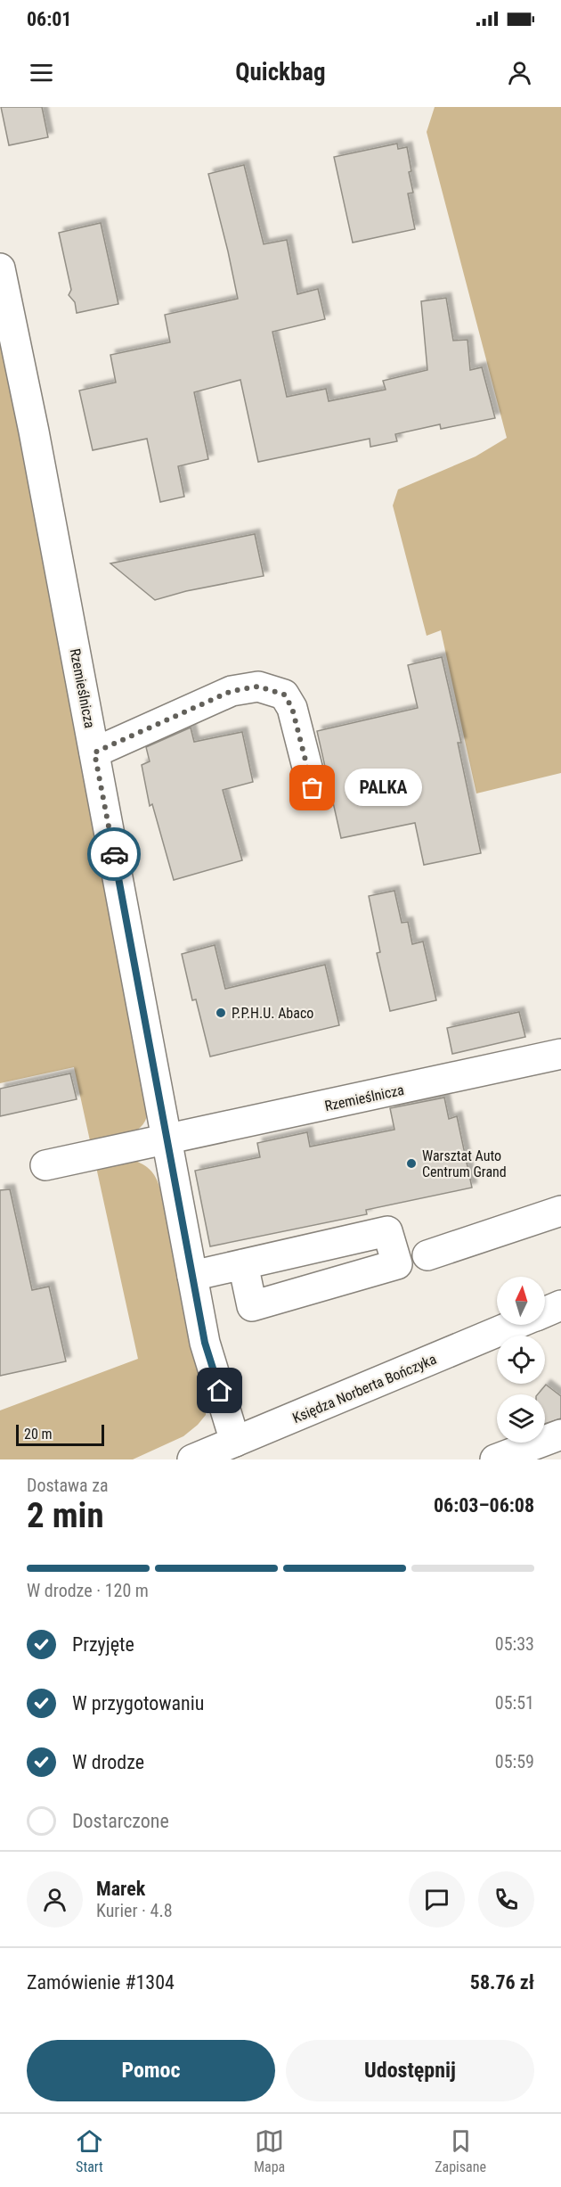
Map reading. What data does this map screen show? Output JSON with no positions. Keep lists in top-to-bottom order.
{
  "streets": {
    "street": ["Rzemieślnicza", "Księdza Norberta Bończyka"]
  },
  "crossings": [
    ["Rzemieślnicza", "Księdza Norberta Bończyka"]
  ],
  "places": ["PALKA", "P.P.H.U. Abaco", "Warsztat Auto Centrum Grand"],
  "scale_bar": "20 m",
  "north": "top",
  "page": {
    "status": "06:01",
    "header": "Quickbag",
    "bubble": "PALKA",
    "scale": "20 m",
    "heading": ["2 min", "Dostawa za", "06:03–06:08"],
    "panel": [
      "Marek",
      "Kurier · 4.8",
      "Zamówienie #1304",
      "58.76 zł"
    ],
    "bar": "W drodze · 120 m",
    "list": [
      ["Przyjęte", "05:33"],
      ["W przygotowaniu", "05:51"],
      ["W drodze", "05:59"],
      "Dostarczone"
    ],
    "buttons": ["Pomoc", "Udostępnij"],
    "tabs": ["Start", "Mapa", "Zapisane"]
  }
}
